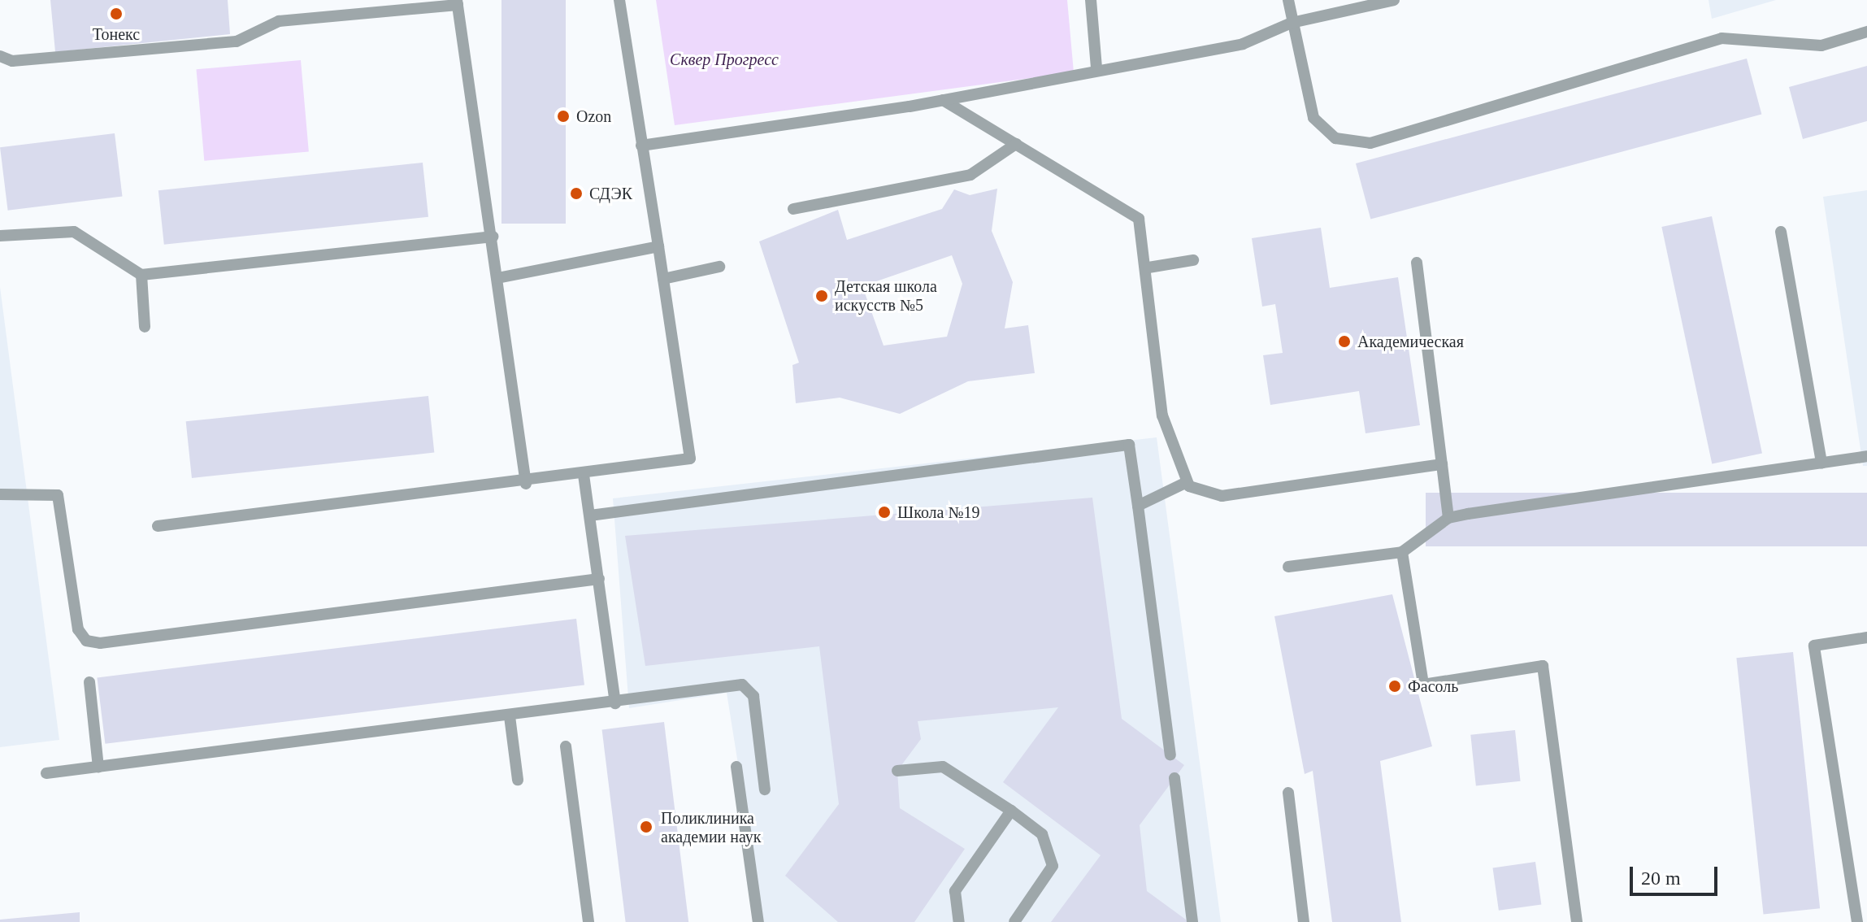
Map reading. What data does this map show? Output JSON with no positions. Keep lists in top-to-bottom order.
{
  "parks": ["Сквер Прогресс"],
  "places": [
    "Тонекс",
    "Ozon",
    "СДЭК",
    "Детская школа искусств №5",
    "Академическая",
    "Школа №19",
    "Фасоль",
    "Поликлиника академии наук"
  ],
  "scale_bar": "20 m"
}
